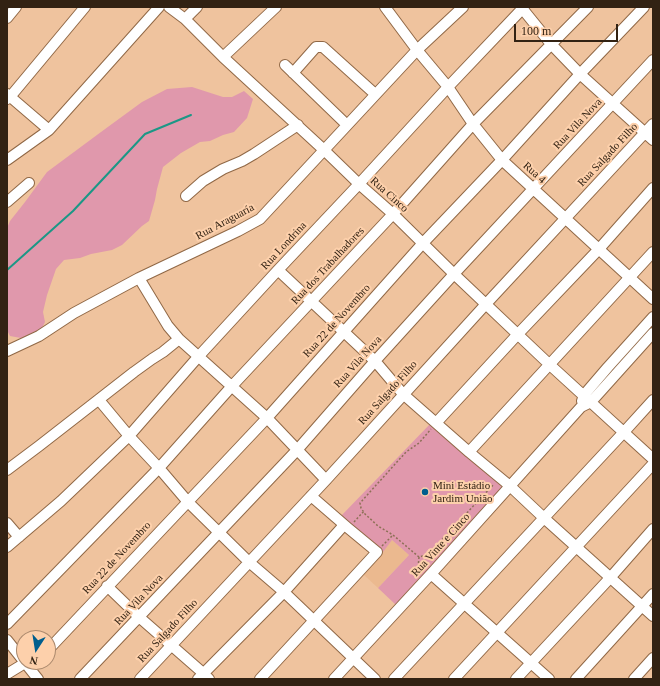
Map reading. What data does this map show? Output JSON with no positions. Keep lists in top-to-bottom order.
{
  "streets": {
    "street": [
      "Rua Vila Nova",
      "Rua Salgado Filho",
      "Rua 4",
      "Rua Cinco",
      "Rua Araguaría",
      "Rua Londrina",
      "Rua dos Trabalhadores",
      "Rua 22 de Novembro",
      "Rua Vinte e Cinco"
    ]
  },
  "crossings": [
    ["Rua Vila Nova", "Rua 4"],
    ["Rua Vila Nova", "Rua Cinco"],
    ["Rua Salgado Filho", "Rua 4"],
    ["Rua Salgado Filho", "Rua Cinco"],
    ["Rua 4", "Rua Araguaría"],
    ["Rua 4", "Rua Londrina"],
    ["Rua 4", "Rua dos Trabalhadores"],
    ["Rua 4", "Rua 22 de Novembro"],
    ["Rua Cinco", "Rua Araguaría"],
    ["Rua Cinco", "Rua Londrina"],
    ["Rua Cinco", "Rua dos Trabalhadores"],
    ["Rua Cinco", "Rua 22 de Novembro"],
    ["Rua Cinco", "Rua Vinte e Cinco"]
  ],
  "places": ["Mini Estádio Jardim União"],
  "scale_bar": "100 m",
  "north": "bottom"
}
